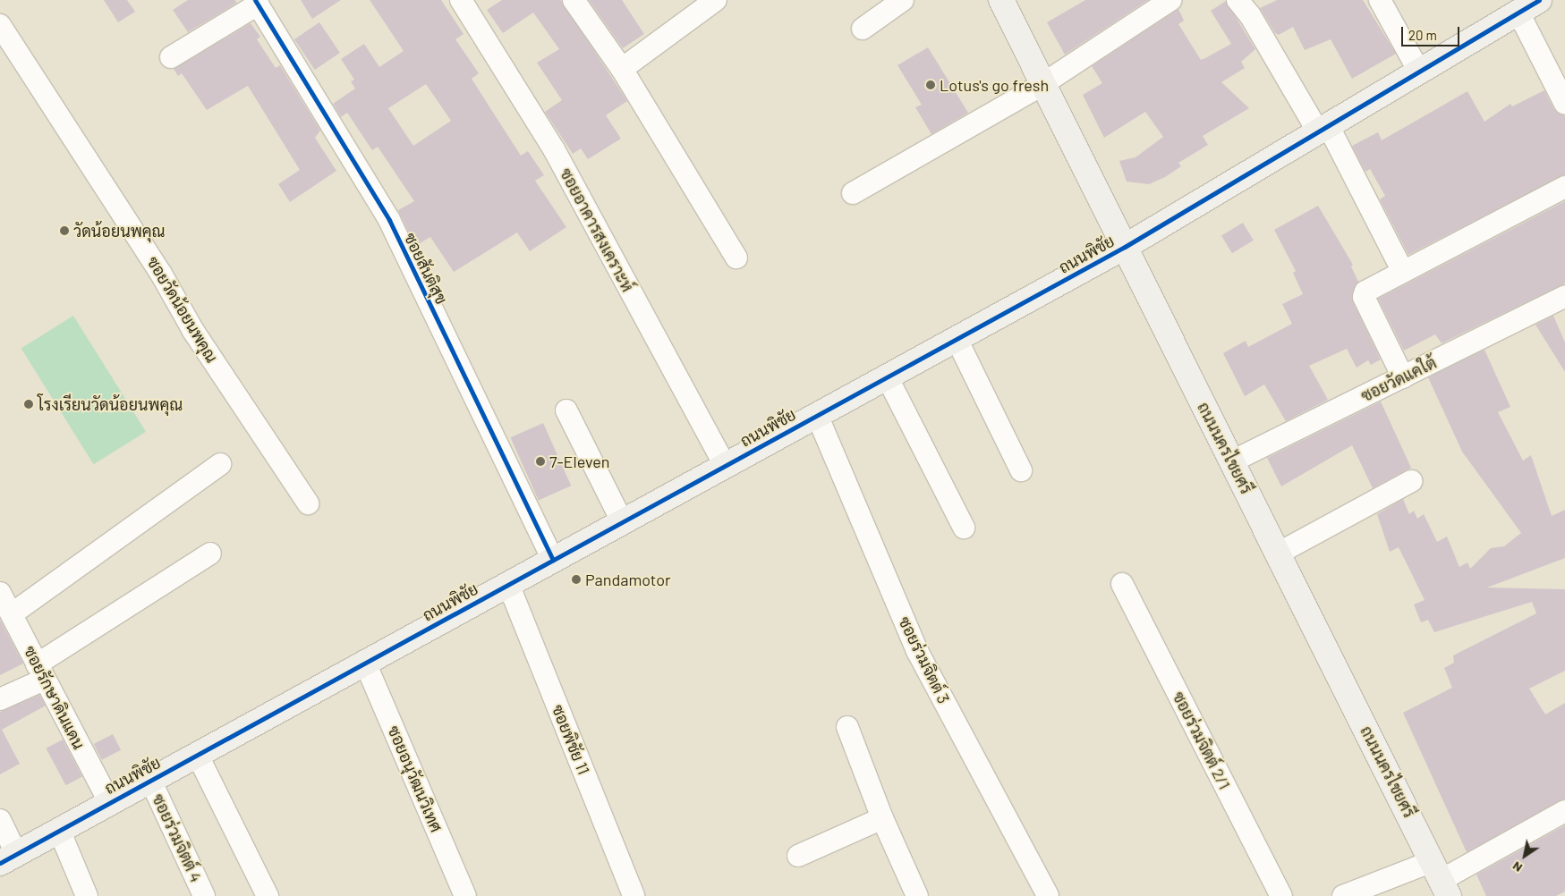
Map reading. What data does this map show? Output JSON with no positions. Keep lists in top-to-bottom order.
{
  "streets": {
    "street": [
      "ซอยอาคารสงเคราะห์",
      "ถนนพิชัย",
      "ซอยสันติสุข",
      "ซอยวัดน้อยนพคุณ",
      "ซอยวัดแคใต้",
      "ถนนนครไชยศรี",
      "ซอยร่วมจิตต์ 3",
      "ซอยรักษาดินแดน",
      "ซอยพิชัย 11",
      "ซอยร่วมจิตต์ 2/1",
      "ซอยอนุวัฒนวิเทศ",
      "ซอยร่วมจิตต์ 4"
    ]
  },
  "crossings": [
    ["ซอยอาคารสงเคราะห์", "ถนนพิชัย"],
    ["ถนนพิชัย", "ซอยสันติสุข"],
    ["ถนนพิชัย", "ถนนนครไชยศรี"],
    ["ถนนพิชัย", "ซอยร่วมจิตต์ 3"],
    ["ถนนพิชัย", "ซอยรักษาดินแดน"],
    ["ถนนพิชัย", "ซอยพิชัย 11"],
    ["ถนนพิชัย", "ซอยอนุวัฒนวิเทศ"],
    ["ถนนพิชัย", "ซอยร่วมจิตต์ 4"],
    ["ซอยวัดแคใต้", "ถนนนครไชยศรี"]
  ],
  "places": [
    "Lotus's go fresh",
    "วัดน้อยนพคุณ",
    "โรงเรียนวัดน้อยนพคุณ",
    "7-Eleven",
    "Pandamotor"
  ],
  "scale_bar": "20 m",
  "north": "bottom left"
}
